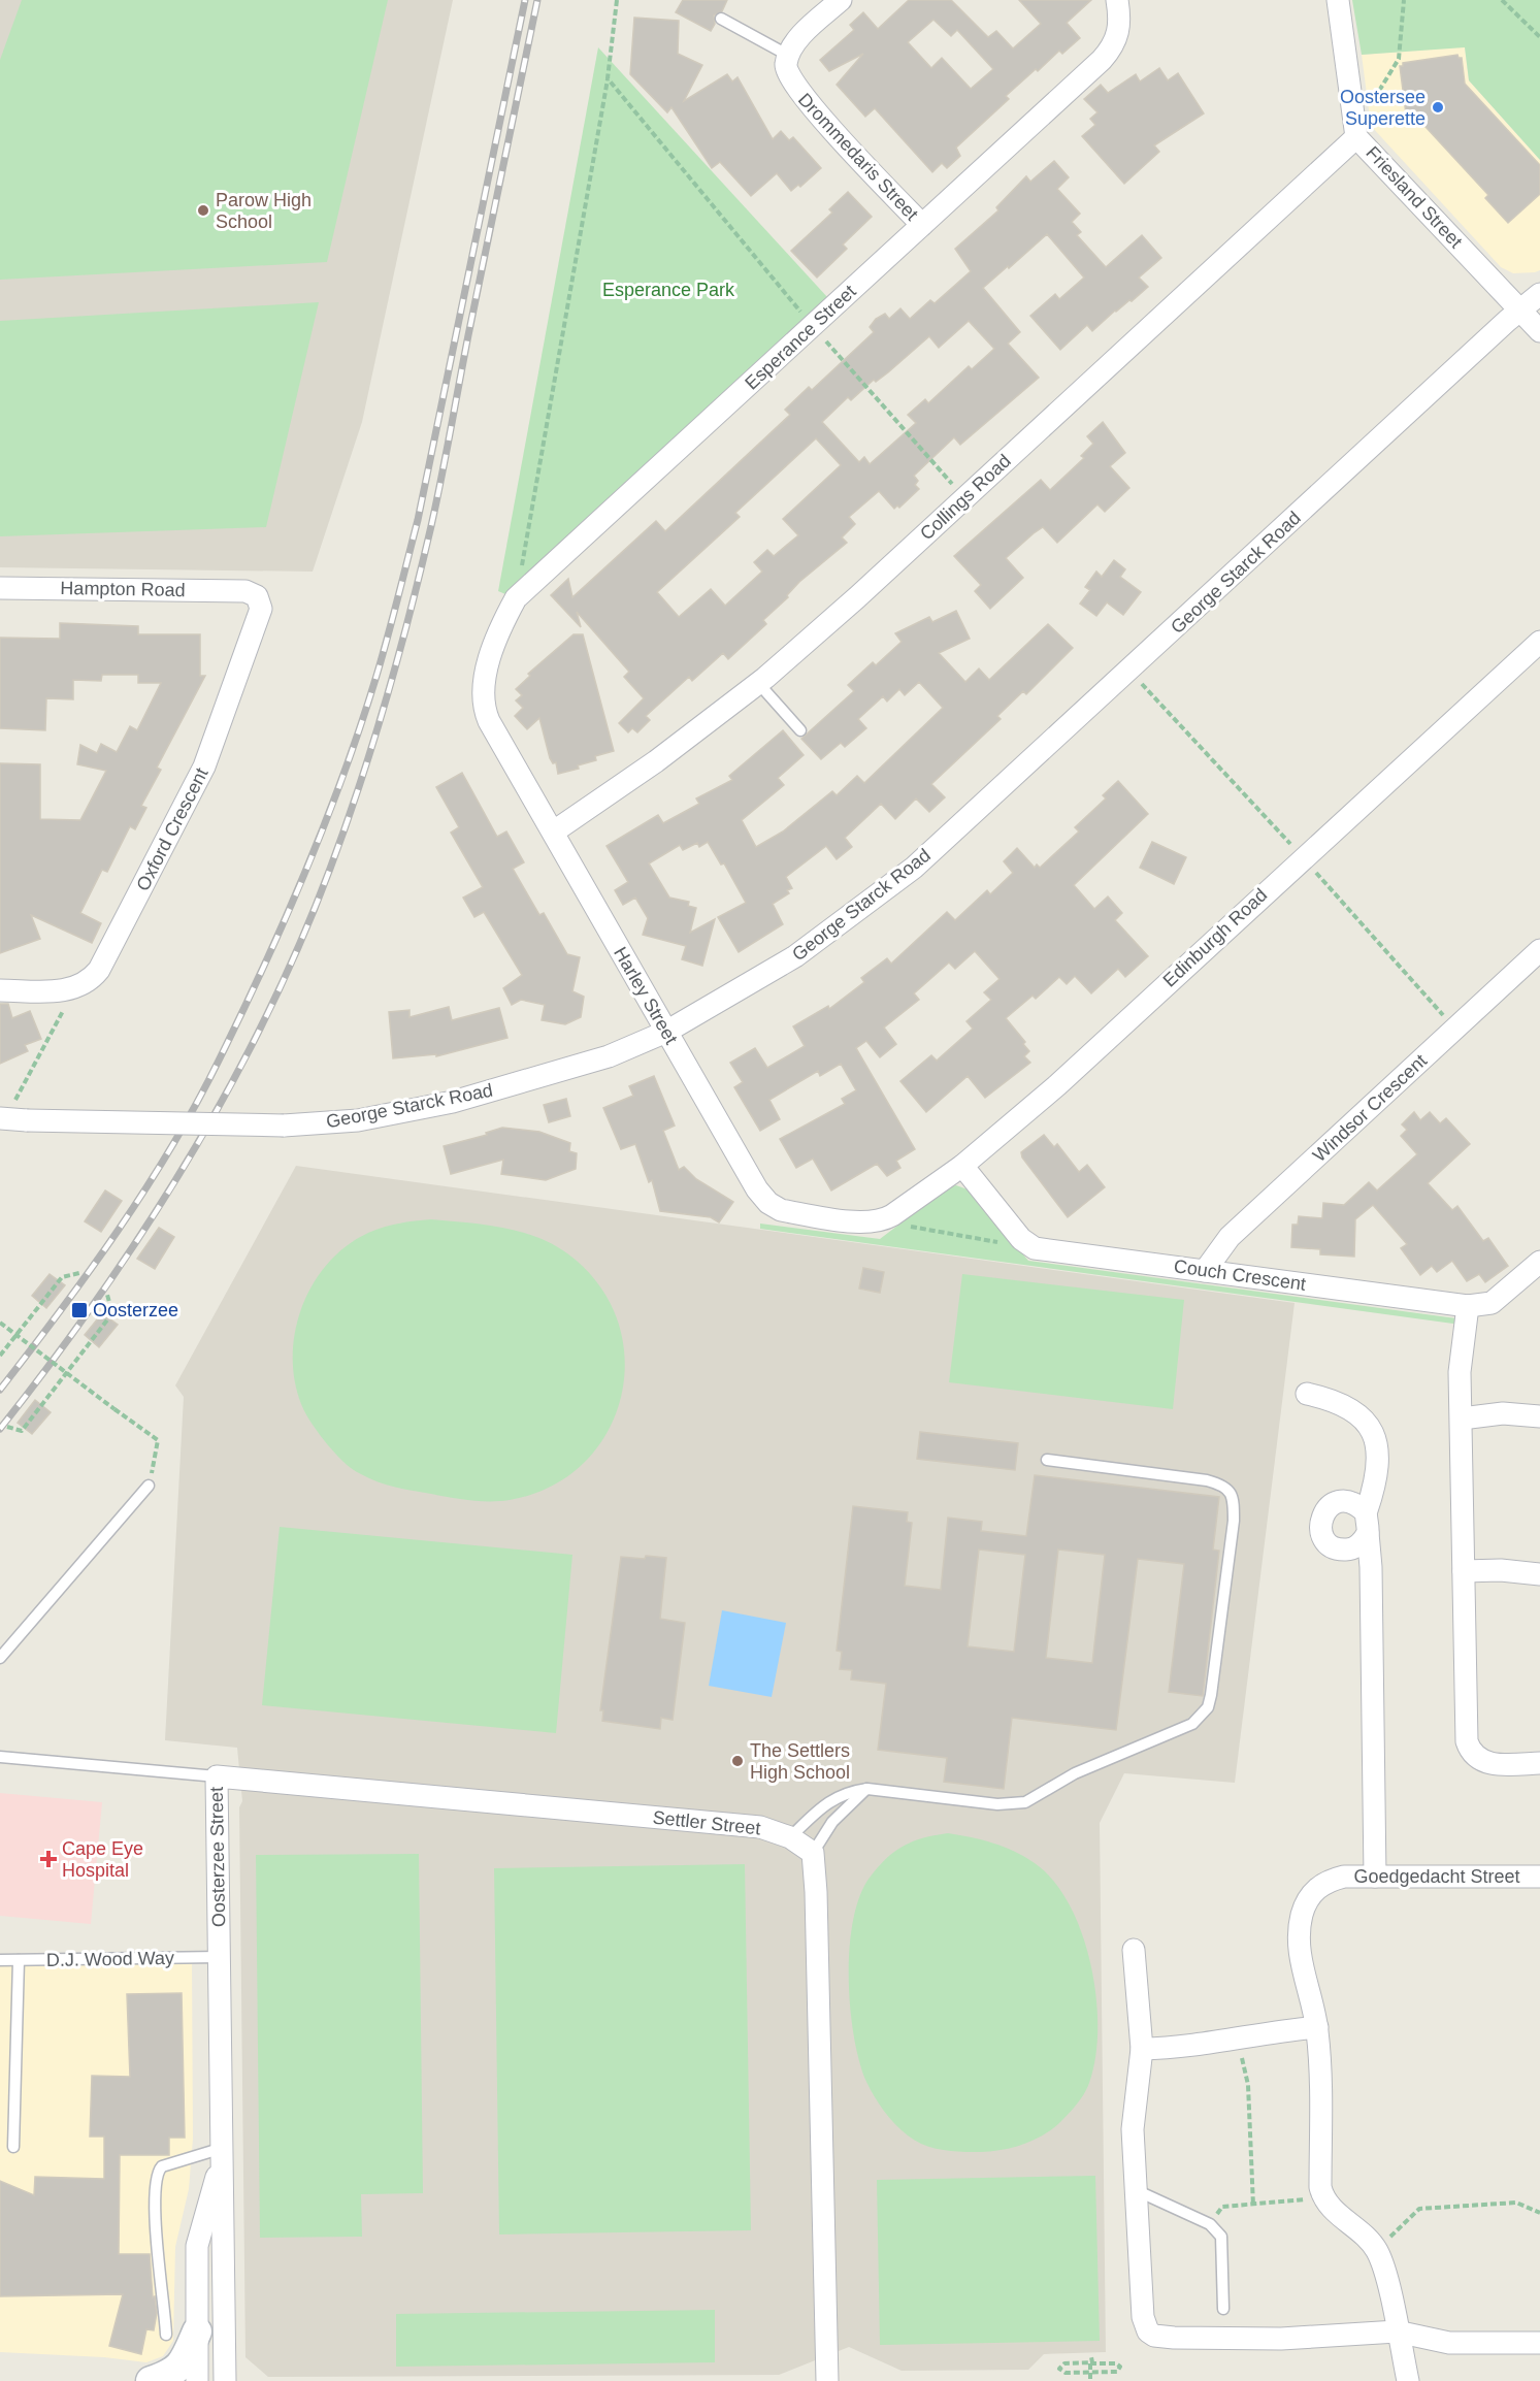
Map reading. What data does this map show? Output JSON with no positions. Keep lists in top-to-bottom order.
{
  "streets": {
    "street": [
      "Drommedaris Street",
      "Friesland Street",
      "Esperance Street",
      "Collings Road",
      "George Starck Road",
      "Hampton Road",
      "Oxford Crescent",
      "Edinburgh Road",
      "Harley Street",
      "Windsor Crescent",
      "Couch Crescent",
      "Settler Street",
      "Oosterzee Street",
      "Goedgedacht Street"
    ],
    "lane": ["D.J. Wood Way"]
  },
  "crossings": [
    ["Drommedaris Street", "Esperance Street"],
    ["Friesland Street", "Collings Road"],
    ["Friesland Street", "George Starck Road"],
    ["Esperance Street", "Harley Street"],
    ["Collings Road", "Harley Street"],
    ["George Starck Road", "Harley Street"],
    ["Hampton Road", "Oxford Crescent"],
    ["Edinburgh Road", "Harley Street"],
    ["Edinburgh Road", "Couch Crescent"],
    ["Windsor Crescent", "Couch Crescent"],
    ["Settler Street", "Oosterzee Street"],
    ["Oosterzee Street", "D.J. Wood Way"]
  ],
  "parks": ["Esperance Park"],
  "places": {
    "other": ["Oostersee Superette", "Parow High School", "The Settlers High School"],
    "transit": ["Oosterzee"],
    "health": ["Cape Eye Hospital"]
  }
}
